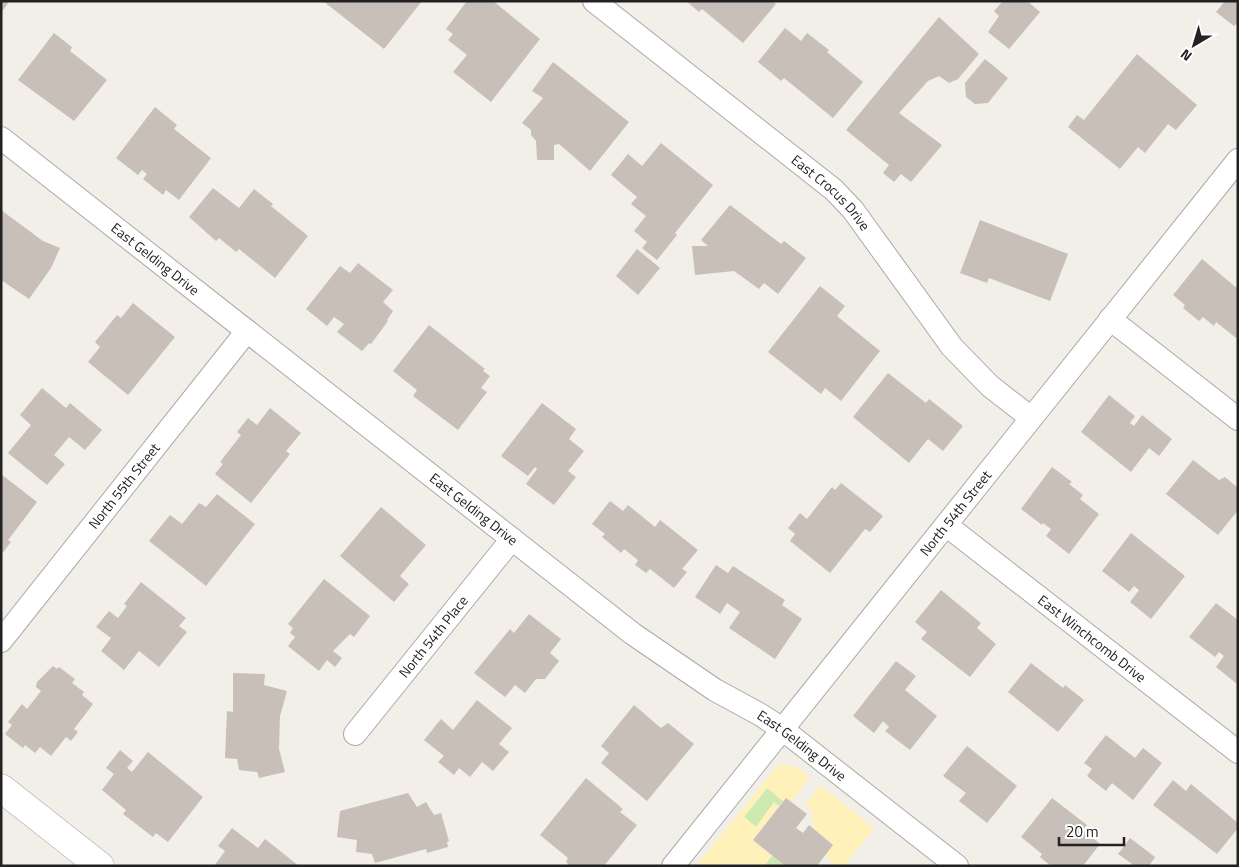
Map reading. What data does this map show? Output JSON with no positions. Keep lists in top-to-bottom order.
{
  "streets": {
    "street": [
      "East Crocus Drive",
      "East Gelding Drive",
      "North 55th Street",
      "North 54th Street",
      "North 54th Place",
      "East Winchcomb Drive"
    ]
  },
  "crossings": [
    ["East Crocus Drive", "North 54th Street"],
    ["East Gelding Drive", "North 55th Street"],
    ["East Gelding Drive", "North 54th Street"],
    ["East Gelding Drive", "North 54th Place"],
    ["North 54th Street", "East Winchcomb Drive"]
  ],
  "scale_bar": "20 m",
  "north": "bottom left"
}
